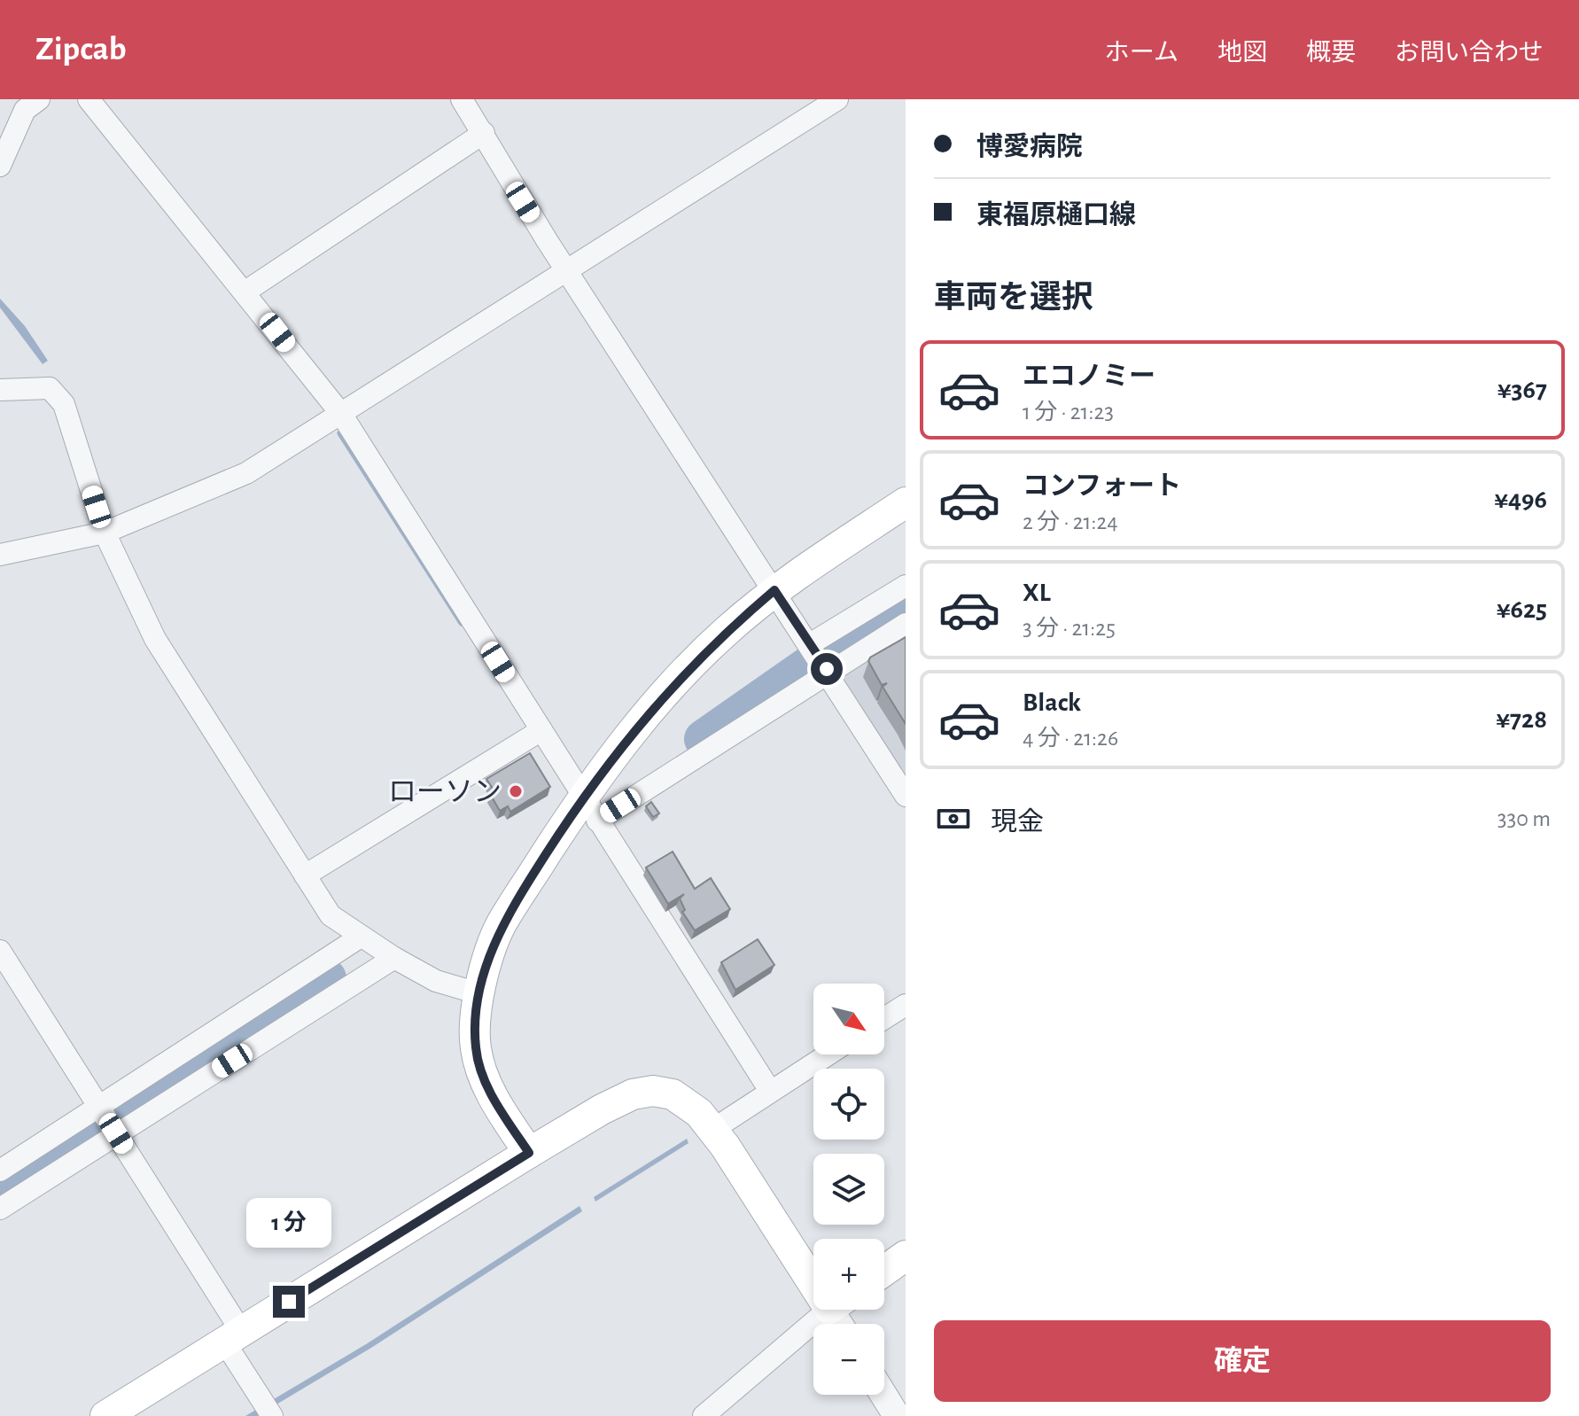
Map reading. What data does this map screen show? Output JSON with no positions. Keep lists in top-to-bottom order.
{
  "places": ["ローソン"],
  "north": "bottom right",
  "page": {
    "header": "Zipcab",
    "nav": [
      "ホーム",
      "地図",
      "概要",
      "お問い合わせ"
    ],
    "banner": ["博愛病院", "東福原樋口線"],
    "heading": "車両を選択",
    "list": [
      {
        "name": "エコノミー",
        "note": "1 分 · 21:23",
        "value": "¥367"
      },
      {
        "name": "コンフォート",
        "note": "2 分 · 21:24",
        "value": "¥496"
      },
      {
        "name": "XL",
        "note": "3 分 · 21:25",
        "value": "¥625"
      },
      {
        "name": "Black",
        "note": "4 分 · 21:26",
        "value": "¥728"
      }
    ],
    "pay": ["現金", "330 m"],
    "map_buttons": ["+", "−"],
    "bubble": "1 分",
    "buttons": "確定"
  }
}
